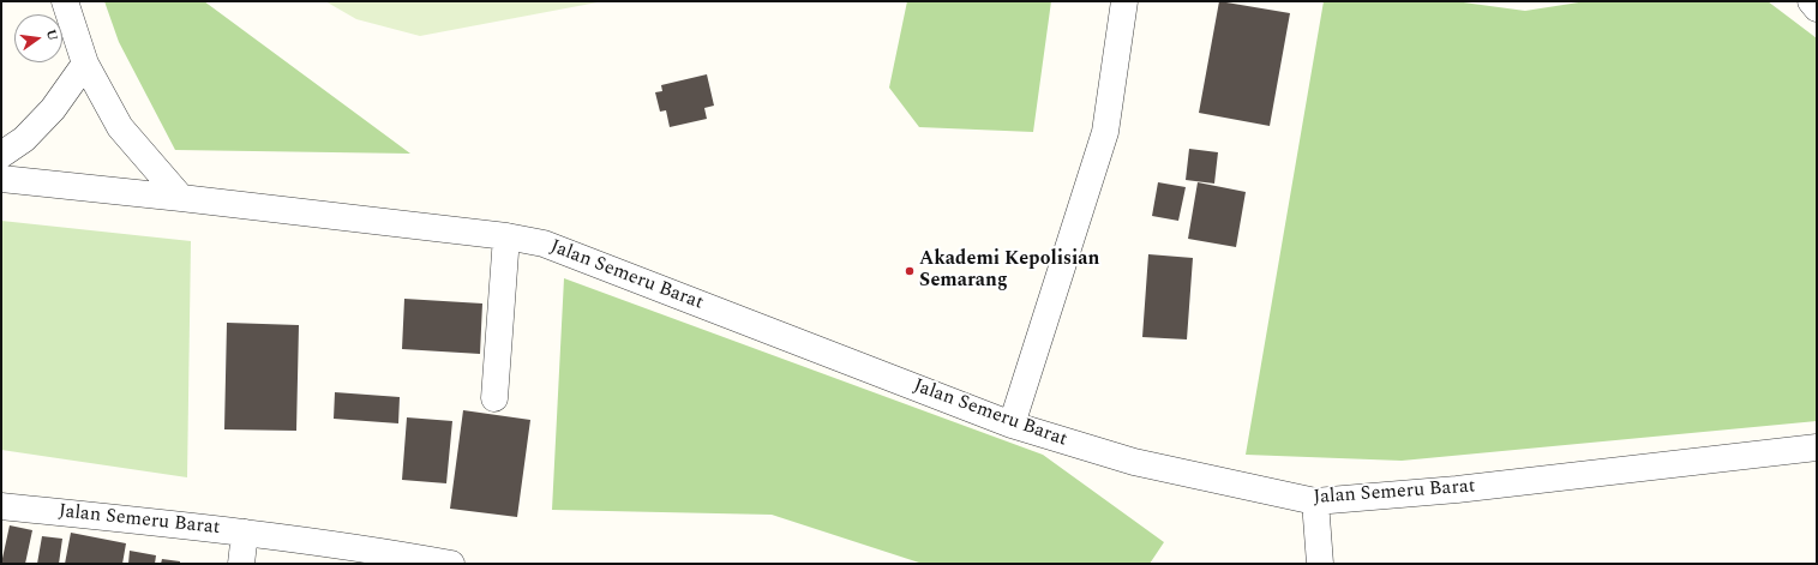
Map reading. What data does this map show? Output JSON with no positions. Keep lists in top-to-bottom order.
{
  "streets": {
    "street": ["Jalan Semeru Barat"]
  },
  "places": ["Akademi Kepolisian Semarang"],
  "north": "right"
}
